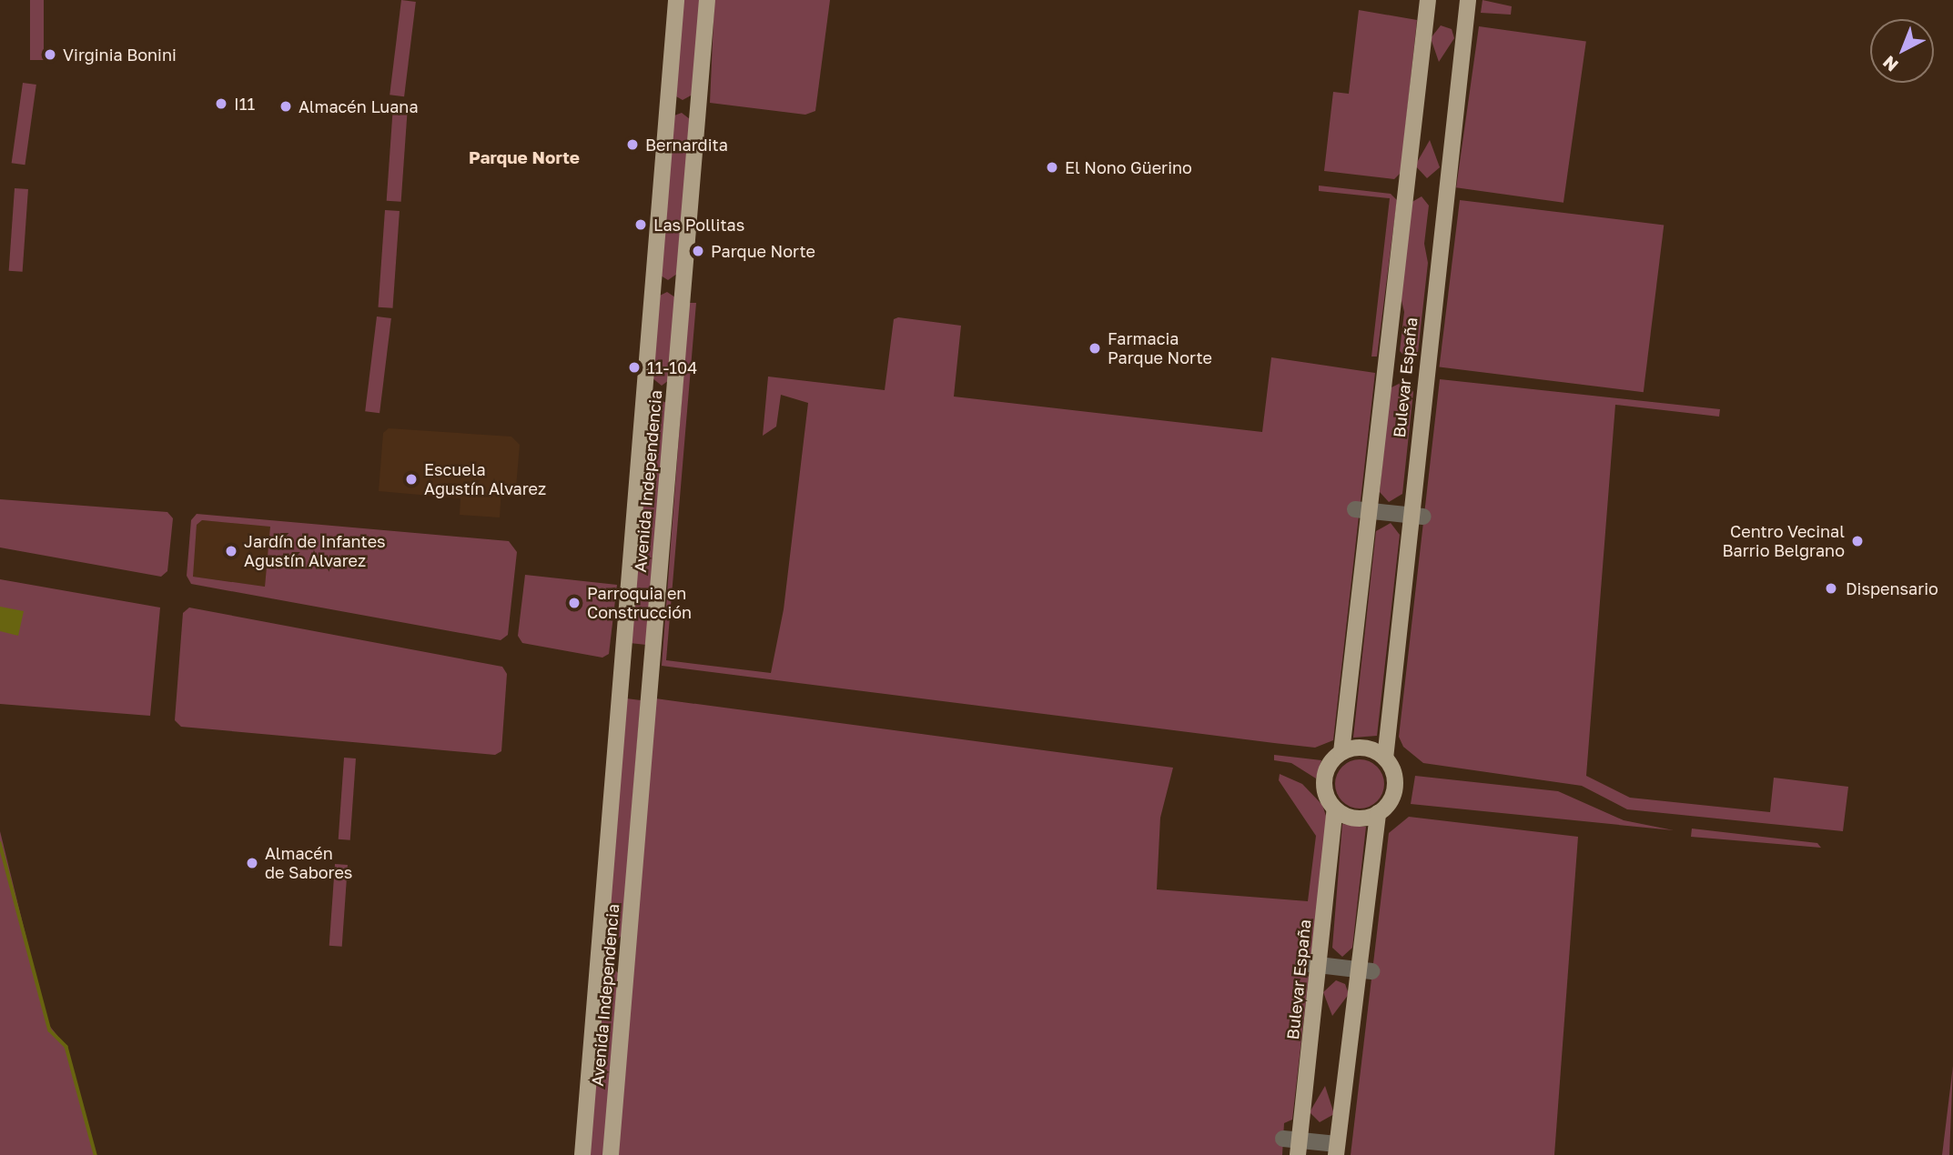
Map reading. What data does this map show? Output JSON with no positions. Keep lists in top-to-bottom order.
{
  "streets": {
    "main road": ["Bulevar España", "Avenida Independencia"]
  },
  "districts": ["Parque Norte"],
  "places": [
    "Virginia Bonini",
    "I11",
    "Almacén Luana",
    "Bernardita",
    "El Nono Güerino",
    "Las Pollitas",
    "Parque Norte",
    "Farmacia Parque Norte",
    "11-104",
    "Escuela Agustín Alvarez",
    "Centro Vecinal Barrio Belgrano",
    "Jardín de Infantes Agustín Alvarez",
    "Dispensario",
    "Parroquia en Construcción",
    "Almacén de Sabores"
  ],
  "north": "bottom left"
}
